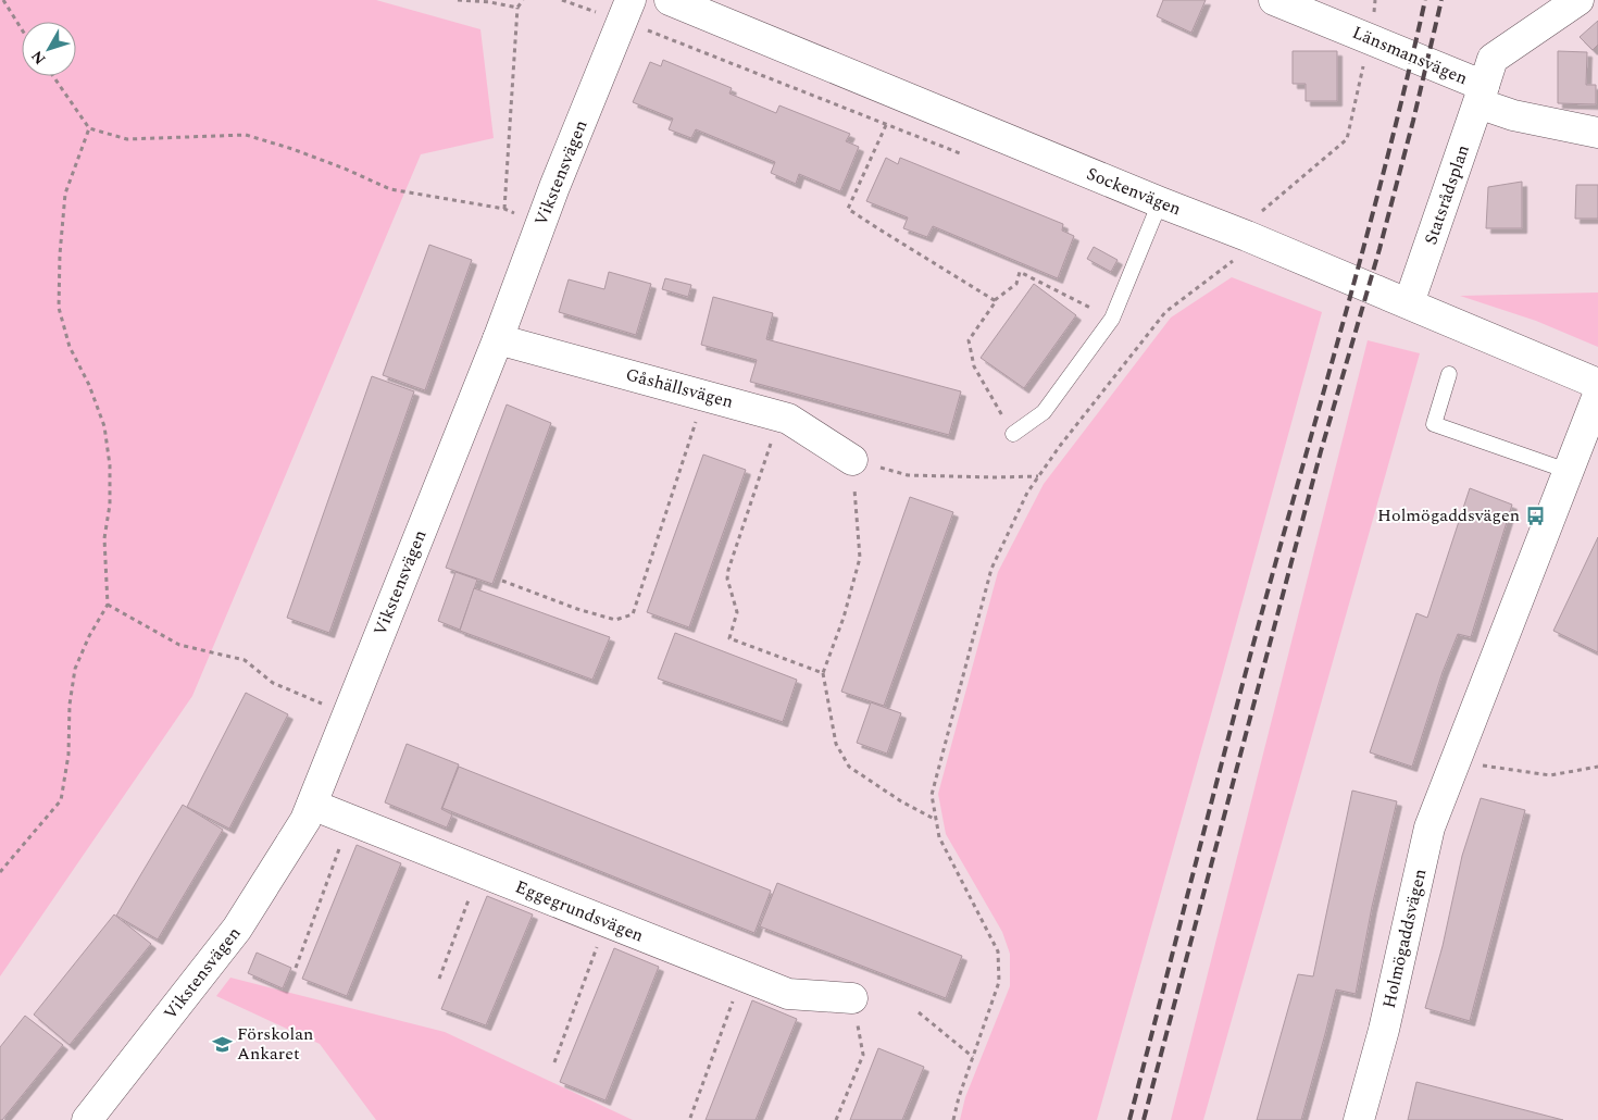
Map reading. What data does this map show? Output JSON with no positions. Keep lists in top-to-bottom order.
{
  "streets": {
    "street": [
      "Länsmansvägen",
      "Vikstensvägen",
      "Sockenvägen",
      "Statsrådsplan",
      "Gåshällsvägen",
      "Eggegrundsvägen",
      "Holmögaddsvägen"
    ]
  },
  "crossings": [
    ["Länsmansvägen", "Statsrådsplan"],
    ["Vikstensvägen", "Gåshällsvägen"],
    ["Vikstensvägen", "Eggegrundsvägen"],
    ["Sockenvägen", "Statsrådsplan"]
  ],
  "places": {
    "bus stop": ["Holmögaddsvägen"],
    "school or university": ["Förskolan Ankaret"]
  },
  "north": "bottom left"
}
